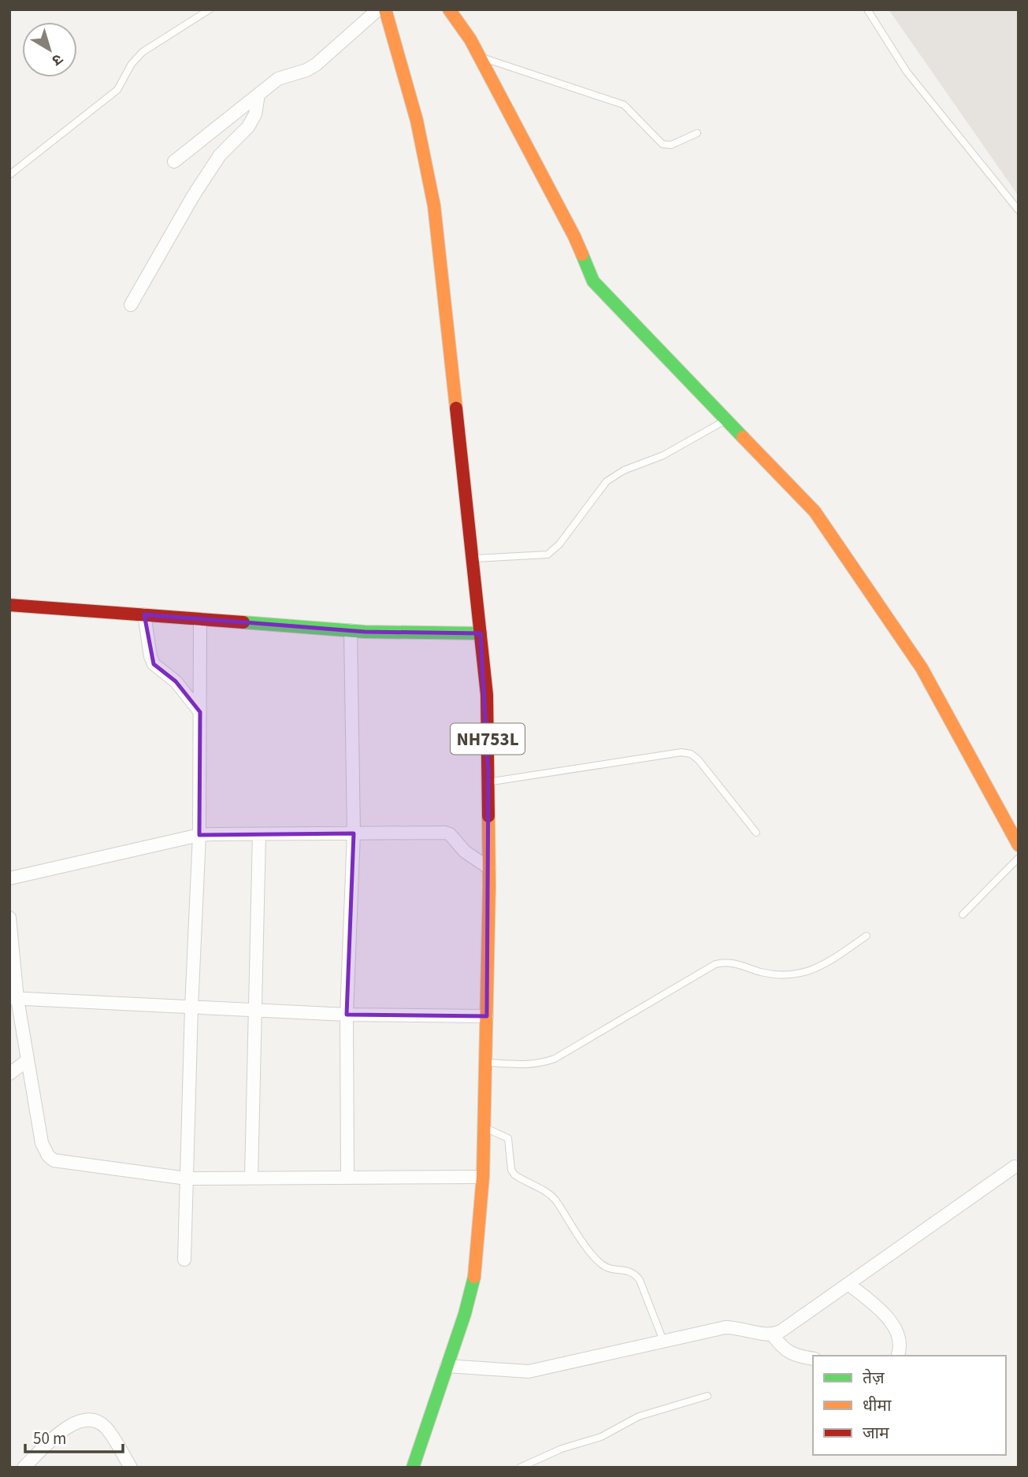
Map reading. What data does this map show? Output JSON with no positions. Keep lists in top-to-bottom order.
{
  "streets": {
    "main road": ["NH753L"]
  },
  "legend": ["तेज़", "धीमा", "जाम"],
  "scale_bar": "50 m",
  "north": "bottom right"
}
